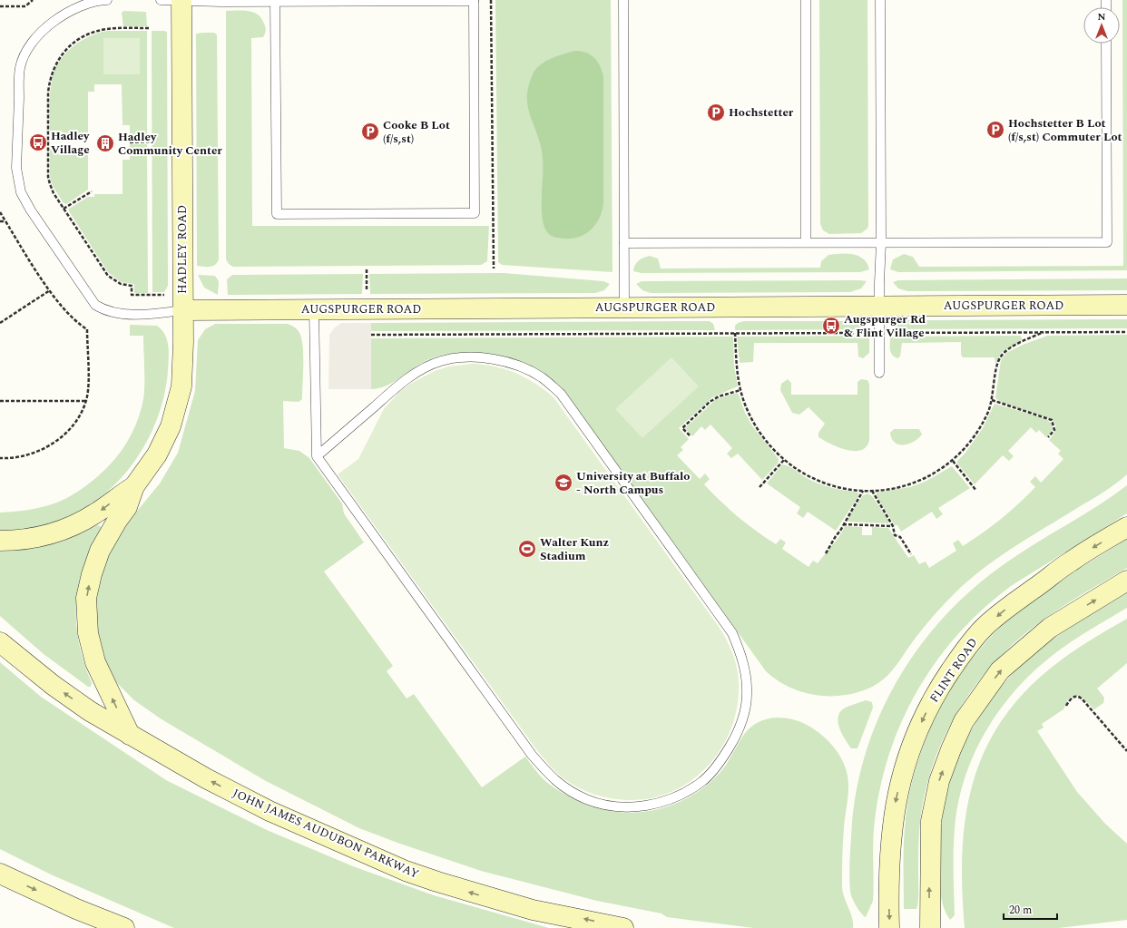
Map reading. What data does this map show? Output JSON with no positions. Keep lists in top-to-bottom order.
{
  "streets": {
    "street": [
      "HADLEY ROAD",
      "AUGSPURGER ROAD",
      "FLINT ROAD",
      "JOHN JAMES AUDUBON PARKWAY"
    ]
  },
  "crossings": [
    ["HADLEY ROAD", "AUGSPURGER ROAD"]
  ],
  "one_way": ["JOHN JAMES AUDUBON PARKWAY"],
  "places": {
    "parking": ["Hochstetter", "Hochstetter B Lot (f/s,st) Commuter Lot", "Cooke B Lot (f/s,st)"],
    "bus stop": ["Hadley Village", "Augspurger Rd & Flint Village"],
    "building": ["Hadley Community Center"],
    "school or university": ["University at Buffalo - North Campus"],
    "sports": ["Walter Kunz Stadium"]
  },
  "scale_bar": "20 m",
  "north": "top"
}
